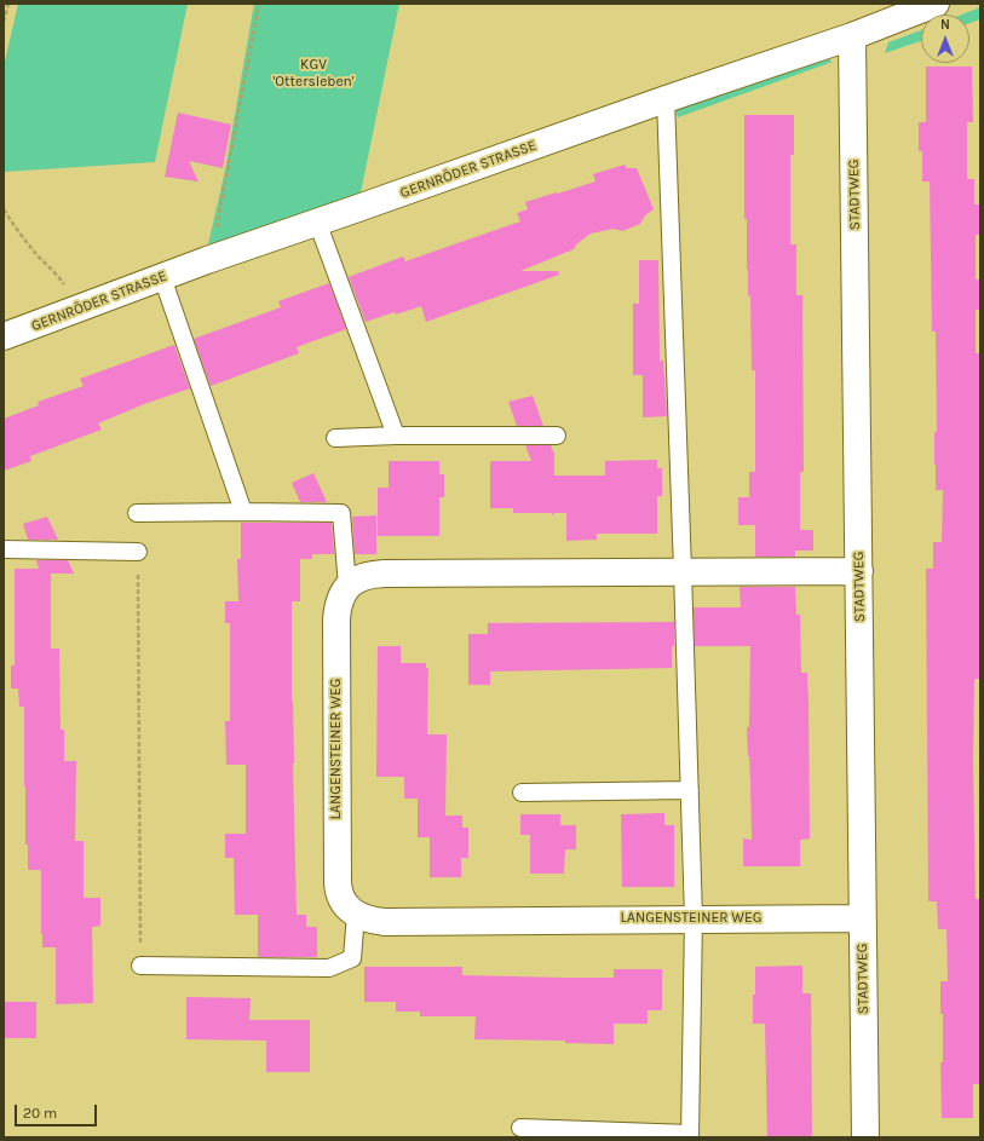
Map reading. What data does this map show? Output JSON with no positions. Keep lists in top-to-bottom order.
{
  "streets": {
    "street": ["GERNRÖDER STRASSE", "STADTWEG", "LANGENSTEINER WEG"]
  },
  "crossings": [
    ["GERNRÖDER STRASSE", "STADTWEG"],
    ["STADTWEG", "LANGENSTEINER WEG"]
  ],
  "parks": ["KGV 'Ottersleben'"],
  "scale_bar": "20 m",
  "north": "top"
}
